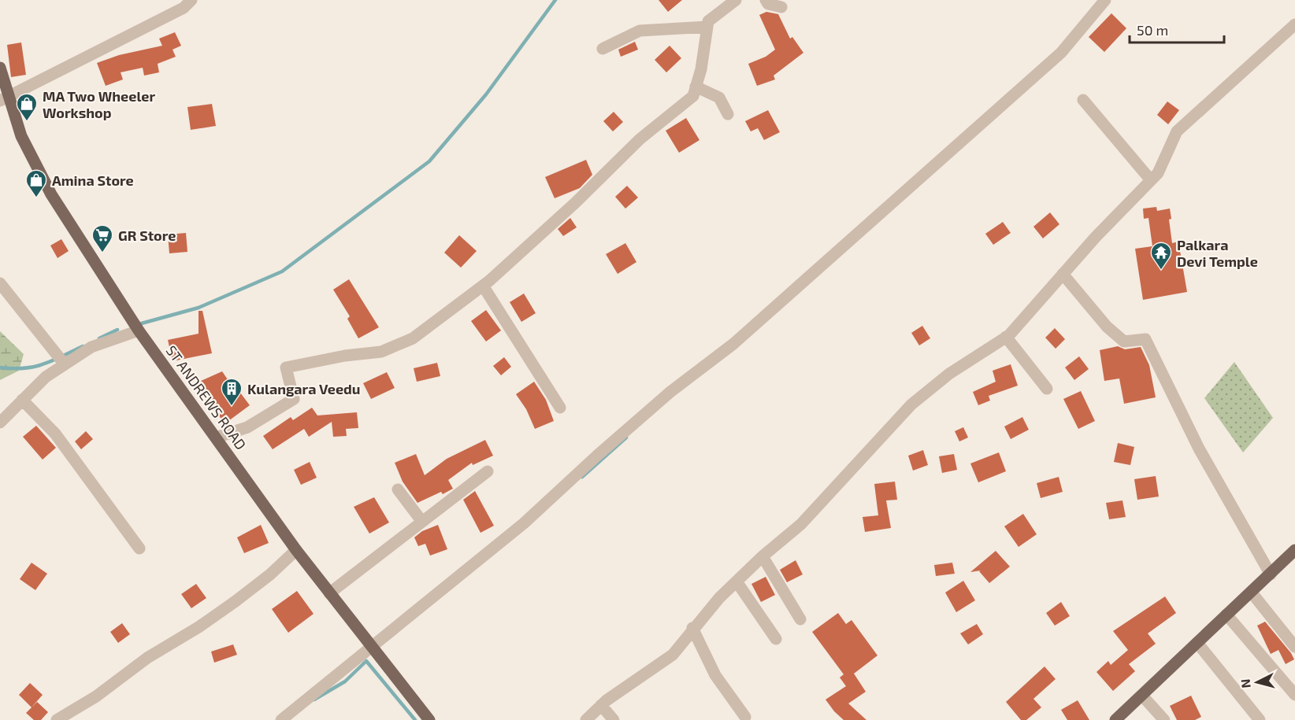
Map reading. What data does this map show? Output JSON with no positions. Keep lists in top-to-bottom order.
{
  "streets": {
    "main road": ["ST ANDREWS ROAD"]
  },
  "places": {
    "shop": ["MA Two Wheeler Workshop", "Amina Store"],
    "supermarket": ["GR Store"],
    "temple": ["Palkara Devi Temple"],
    "building": ["Kulangara Veedu"]
  },
  "scale_bar": "50 m",
  "north": "left"
}
